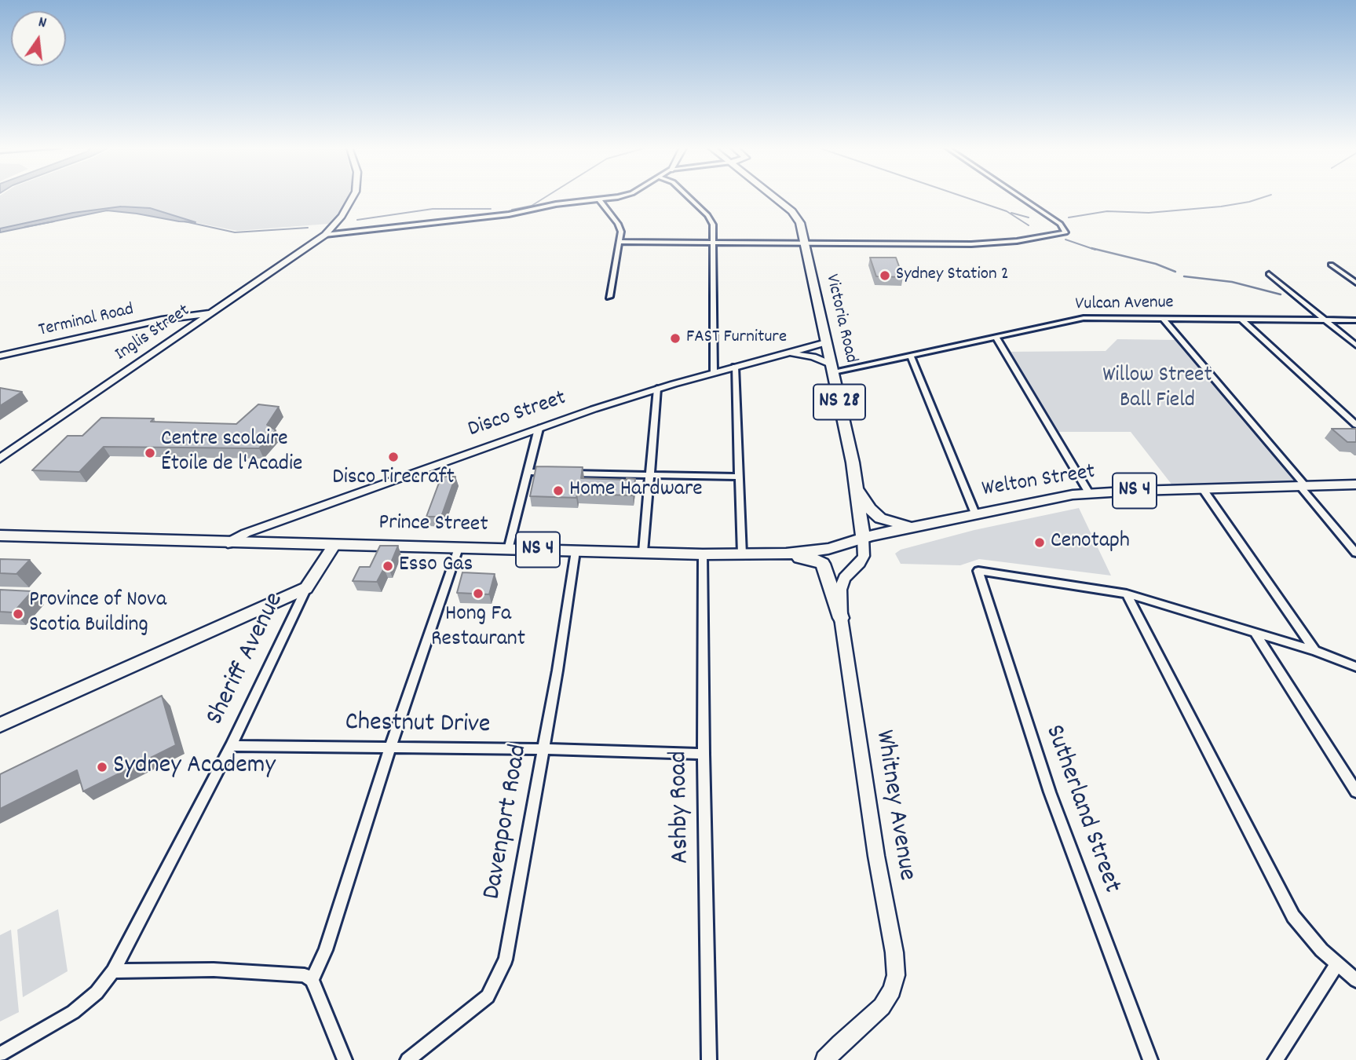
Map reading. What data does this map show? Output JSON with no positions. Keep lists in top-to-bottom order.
{
  "streets": {
    "main road": [
      "Victoria Road",
      "NS 28",
      "Welton Street",
      "NS 4",
      "Prince Street",
      "Sheriff Avenue"
    ],
    "street": [
      "Vulcan Avenue",
      "Terminal Road",
      "Inglis Street",
      "Disco Street",
      "Chestnut Drive",
      "Whitney Avenue",
      "Ashby Road",
      "Sutherland Street",
      "Davenport Road"
    ]
  },
  "crossings": [
    ["Vulcan Avenue", "Victoria Road"],
    ["Victoria Road", "Disco Street"],
    ["Victoria Road", "Welton Street"],
    ["Victoria Road", "Prince Street"],
    ["Victoria Road", "Whitney Avenue"],
    ["Terminal Road", "Inglis Street"],
    ["Disco Street", "Prince Street"],
    ["Welton Street", "Prince Street"],
    ["Welton Street", "Whitney Avenue"],
    ["Prince Street", "Sheriff Avenue"],
    ["Prince Street", "Whitney Avenue"],
    ["Prince Street", "Ashby Road"],
    ["Prince Street", "Davenport Road"],
    ["Sheriff Avenue", "Chestnut Drive"],
    ["Chestnut Drive", "Ashby Road"],
    ["Chestnut Drive", "Davenport Road"]
  ],
  "parks": ["Willow Street Ball Field"],
  "places": [
    "Sydney Station 2",
    "FAST Furniture",
    "Centre scolaire Étoile de l'Acadie",
    "Disco Tirecraft",
    "Home Hardware",
    "Cenotaph",
    "Esso Gas",
    "Hong Fa Restaurant",
    "Province of Nova Scotia Building",
    "Sydney Academy"
  ],
  "north": "top"
}
